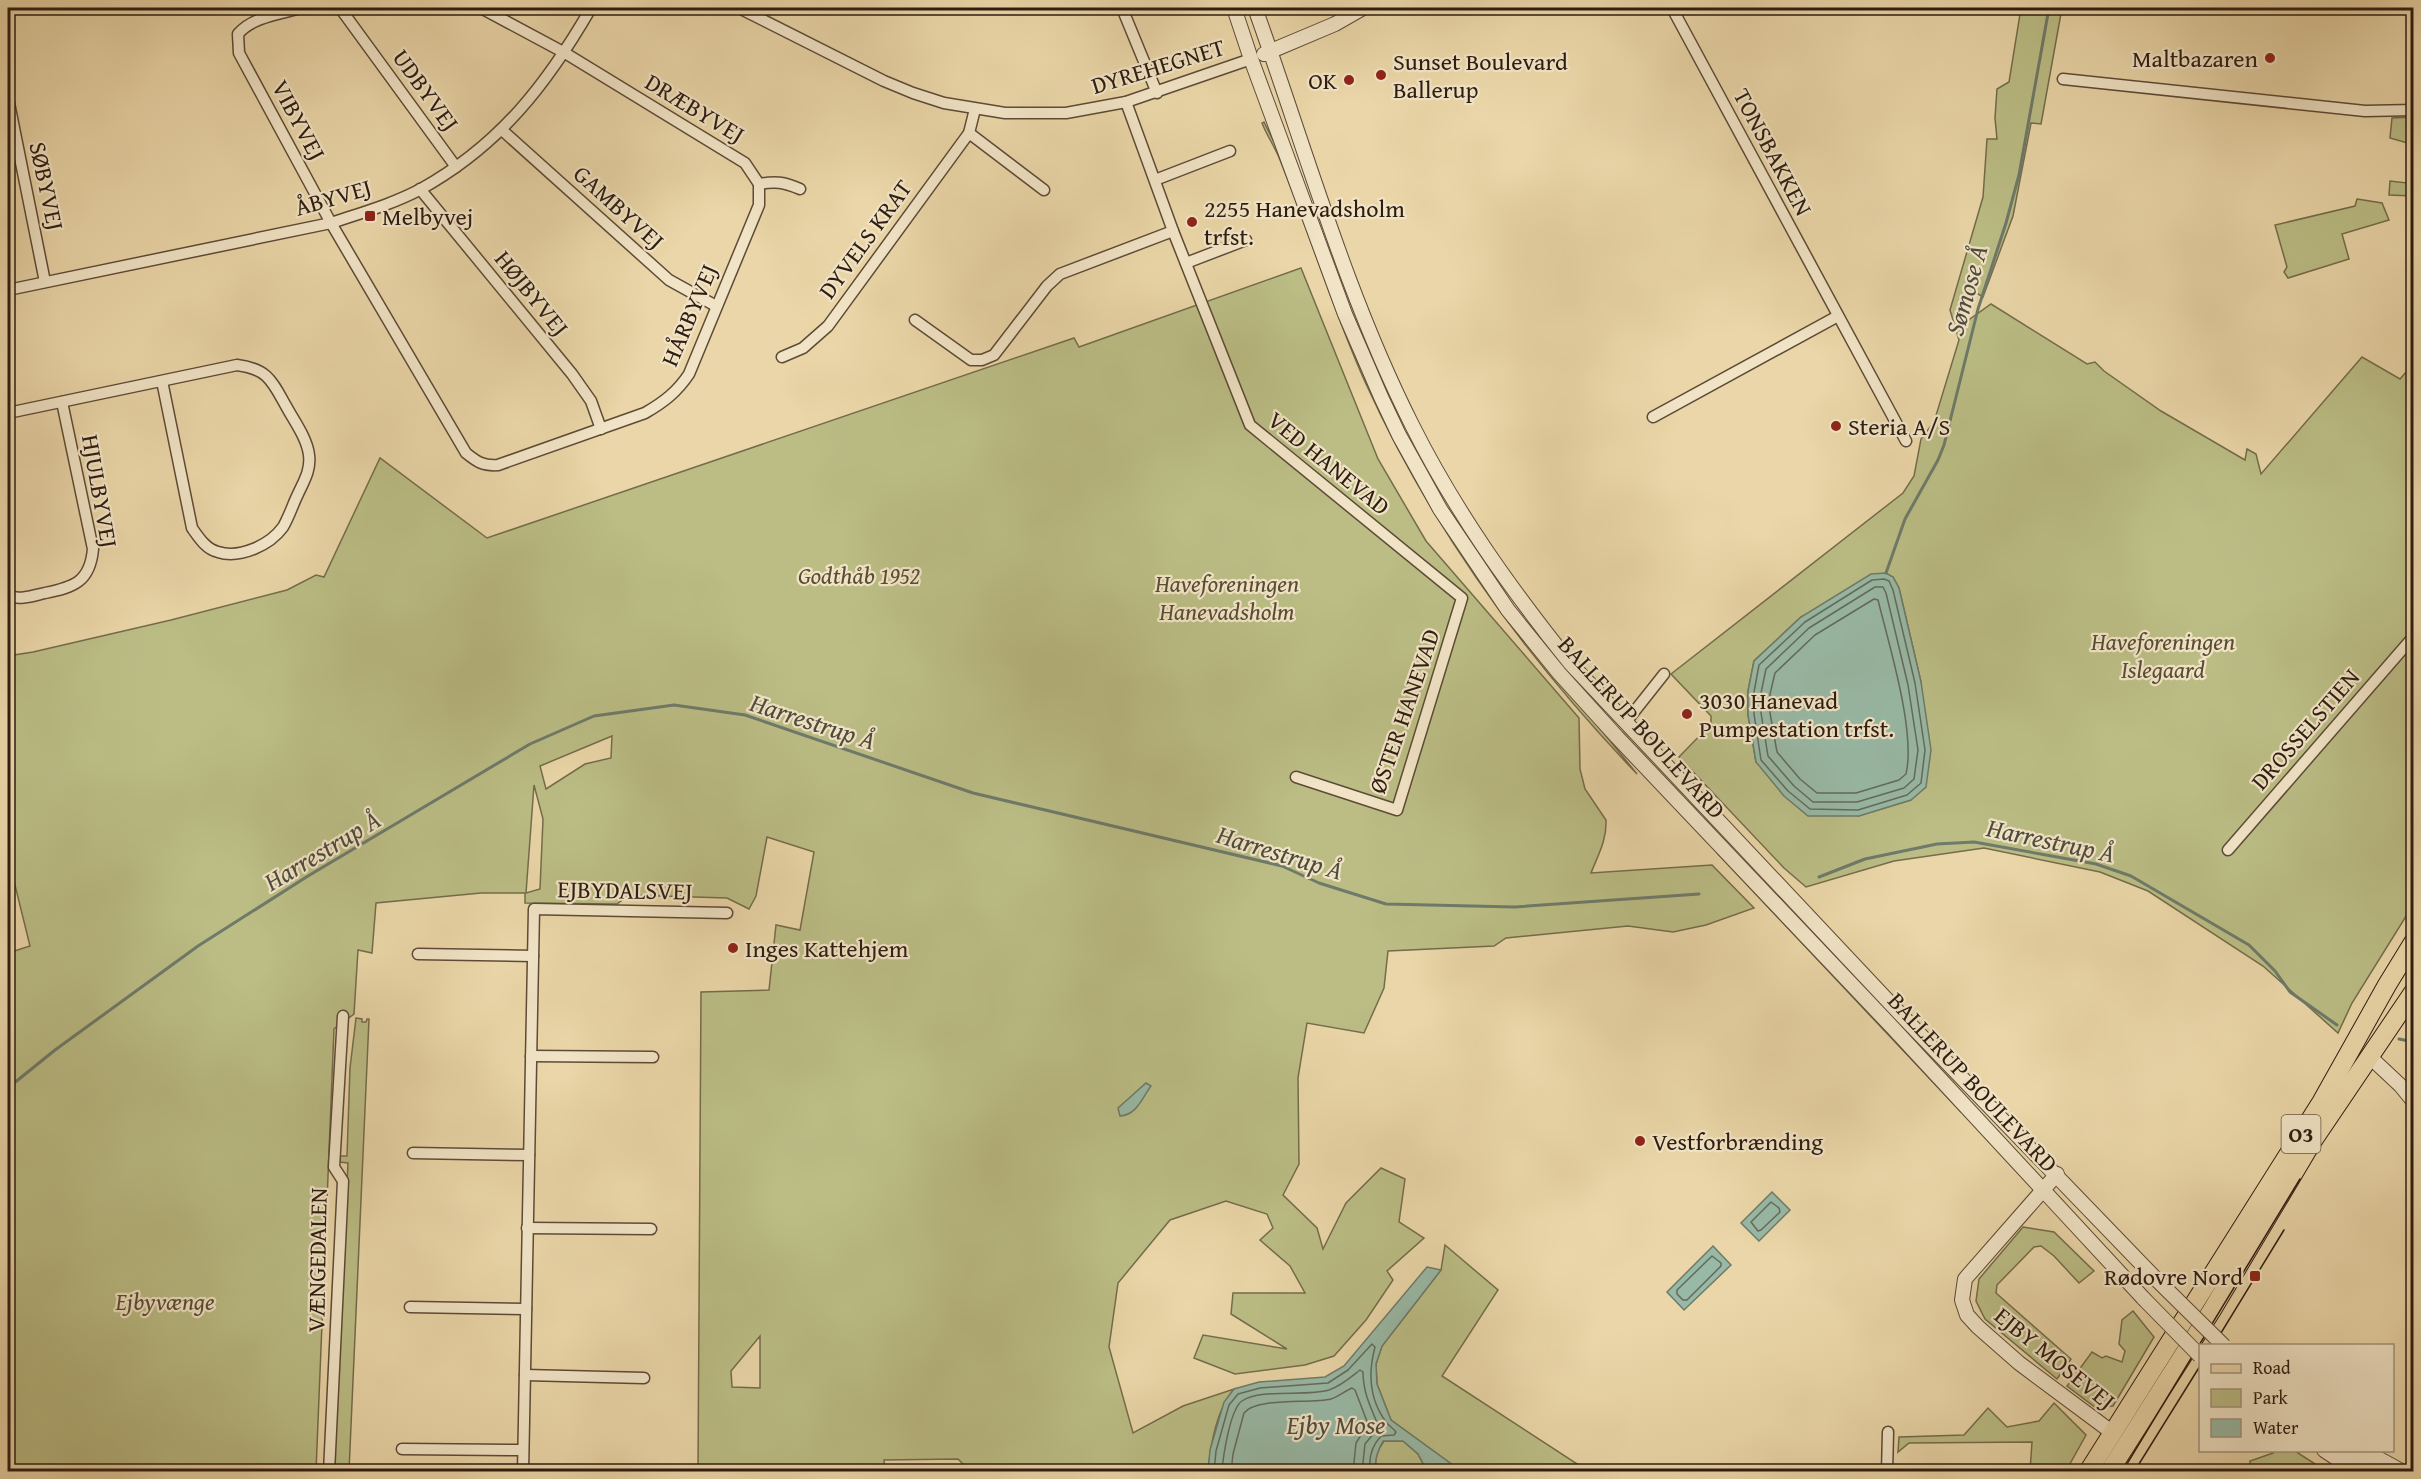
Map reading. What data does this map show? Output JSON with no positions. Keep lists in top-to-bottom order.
{
  "streets": {
    "main road": ["O3"],
    "street": [
      "DYREHEGNET",
      "UDBYVEJ",
      "DRÆBYVEJ",
      "VIBYVEJ",
      "TONSBAKKEN",
      "SØBYVEJ",
      "ÅBYVEJ",
      "GAMBYVEJ",
      "DYVELS KRAT",
      "HØJBYVEJ",
      "HÅRBYVEJ",
      "VED HANEVAD",
      "HJULBYVEJ",
      "ØSTER HANEVAD",
      "BALLERUP BOULEVARD",
      "DROSSELSTIEN",
      "EJBYDALSVEJ",
      "VÆNGEDALEN",
      "EJBY MOSEVEJ"
    ]
  },
  "crossings": [
    ["DYREHEGNET", "DYVELS KRAT"],
    ["DYREHEGNET", "VED HANEVAD"],
    ["DYREHEGNET", "BALLERUP BOULEVARD"],
    ["UDBYVEJ", "ÅBYVEJ"],
    ["DRÆBYVEJ", "ÅBYVEJ"],
    ["DRÆBYVEJ", "HÅRBYVEJ"],
    ["VIBYVEJ", "ÅBYVEJ"],
    ["VIBYVEJ", "HÅRBYVEJ"],
    ["SØBYVEJ", "ÅBYVEJ"],
    ["ÅBYVEJ", "GAMBYVEJ"],
    ["ÅBYVEJ", "HØJBYVEJ"],
    ["ÅBYVEJ", "HÅRBYVEJ"],
    ["GAMBYVEJ", "HÅRBYVEJ"],
    ["HØJBYVEJ", "HÅRBYVEJ"],
    ["VED HANEVAD", "ØSTER HANEVAD"],
    ["BALLERUP BOULEVARD", "EJBY MOSEVEJ"],
    ["O3", "EJBY MOSEVEJ"]
  ],
  "water": ["Sømose Å", "Harrestrup Å", "Ejby Mose"],
  "parks": [
    "Godthåb 1952",
    "Haveforeningen Hanevadsholm",
    "Haveforeningen Islegaard",
    "Ejbyvænge"
  ],
  "places": {
    "other": [
      "Maltbazaren",
      "Sunset Boulevard Ballerup",
      "OK",
      "2255 Hanevadsholm trfst.",
      "Steria A/S",
      "3030 Hanevad Pumpestation trfst.",
      "Inges Kattehjem",
      "Vestforbrænding"
    ],
    "transit": ["Melbyvej", "Rødovre Nord"]
  },
  "legend": ["Road", "Park", "Water"]
}
